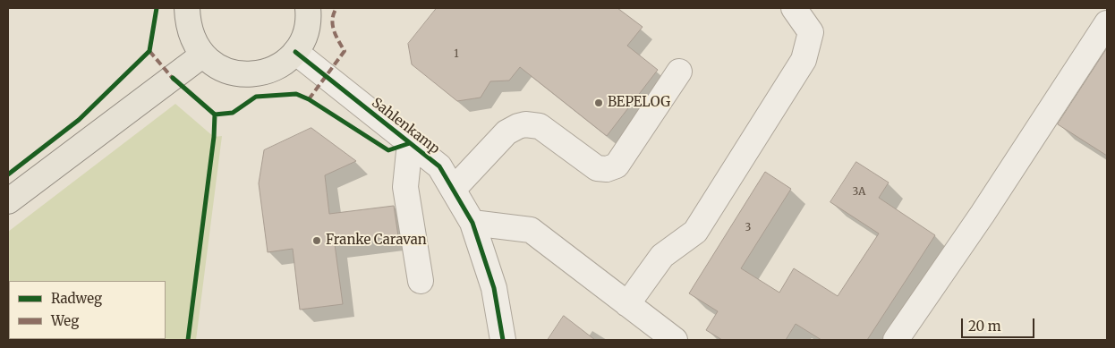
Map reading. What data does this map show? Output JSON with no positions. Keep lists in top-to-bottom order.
{
  "streets": {
    "street": ["Sahlenkamp"]
  },
  "places": ["BEPELOG", "Franke Caravan"],
  "house_numbers": ["1", "3A", "3"],
  "legend": ["Radweg", "Weg"],
  "scale_bar": "20 m"
}
